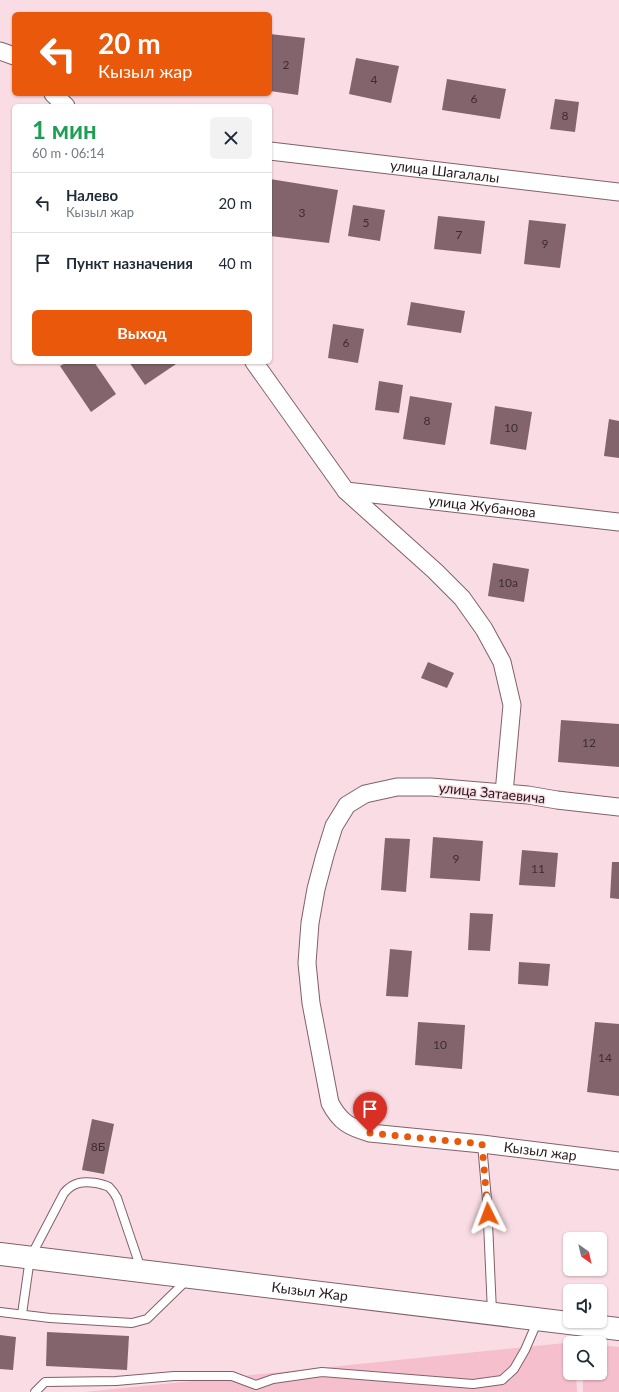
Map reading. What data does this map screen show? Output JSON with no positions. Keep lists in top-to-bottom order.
{
  "streets": {
    "main road": ["Кызыл Жар"],
    "street": [
      "улица Шагалалы",
      "улица Жубанова",
      "улица Затаевича",
      "Кызыл жар"
    ]
  },
  "crossings": [
    ["улица Затаевича", "Кызыл жар"]
  ],
  "house_numbers": [
    "2",
    "4",
    "6",
    "8",
    "3",
    "5",
    "7",
    "9",
    "6",
    "8",
    "10",
    "10а",
    "12",
    "9",
    "11",
    "10",
    "14",
    "8Б"
  ],
  "north": "bottom right",
  "page": {
    "turn": ["20 m", "Кызыл жар"],
    "heading": ["1 мин", "60 m · 06:14"],
    "list": [
      {
        "name": "Налево",
        "note": "Кызыл жар",
        "value": "20 m"
      },
      {
        "name": "Пункт назначения",
        "value": "40 m"
      }
    ],
    "buttons": "Выход"
  }
}
